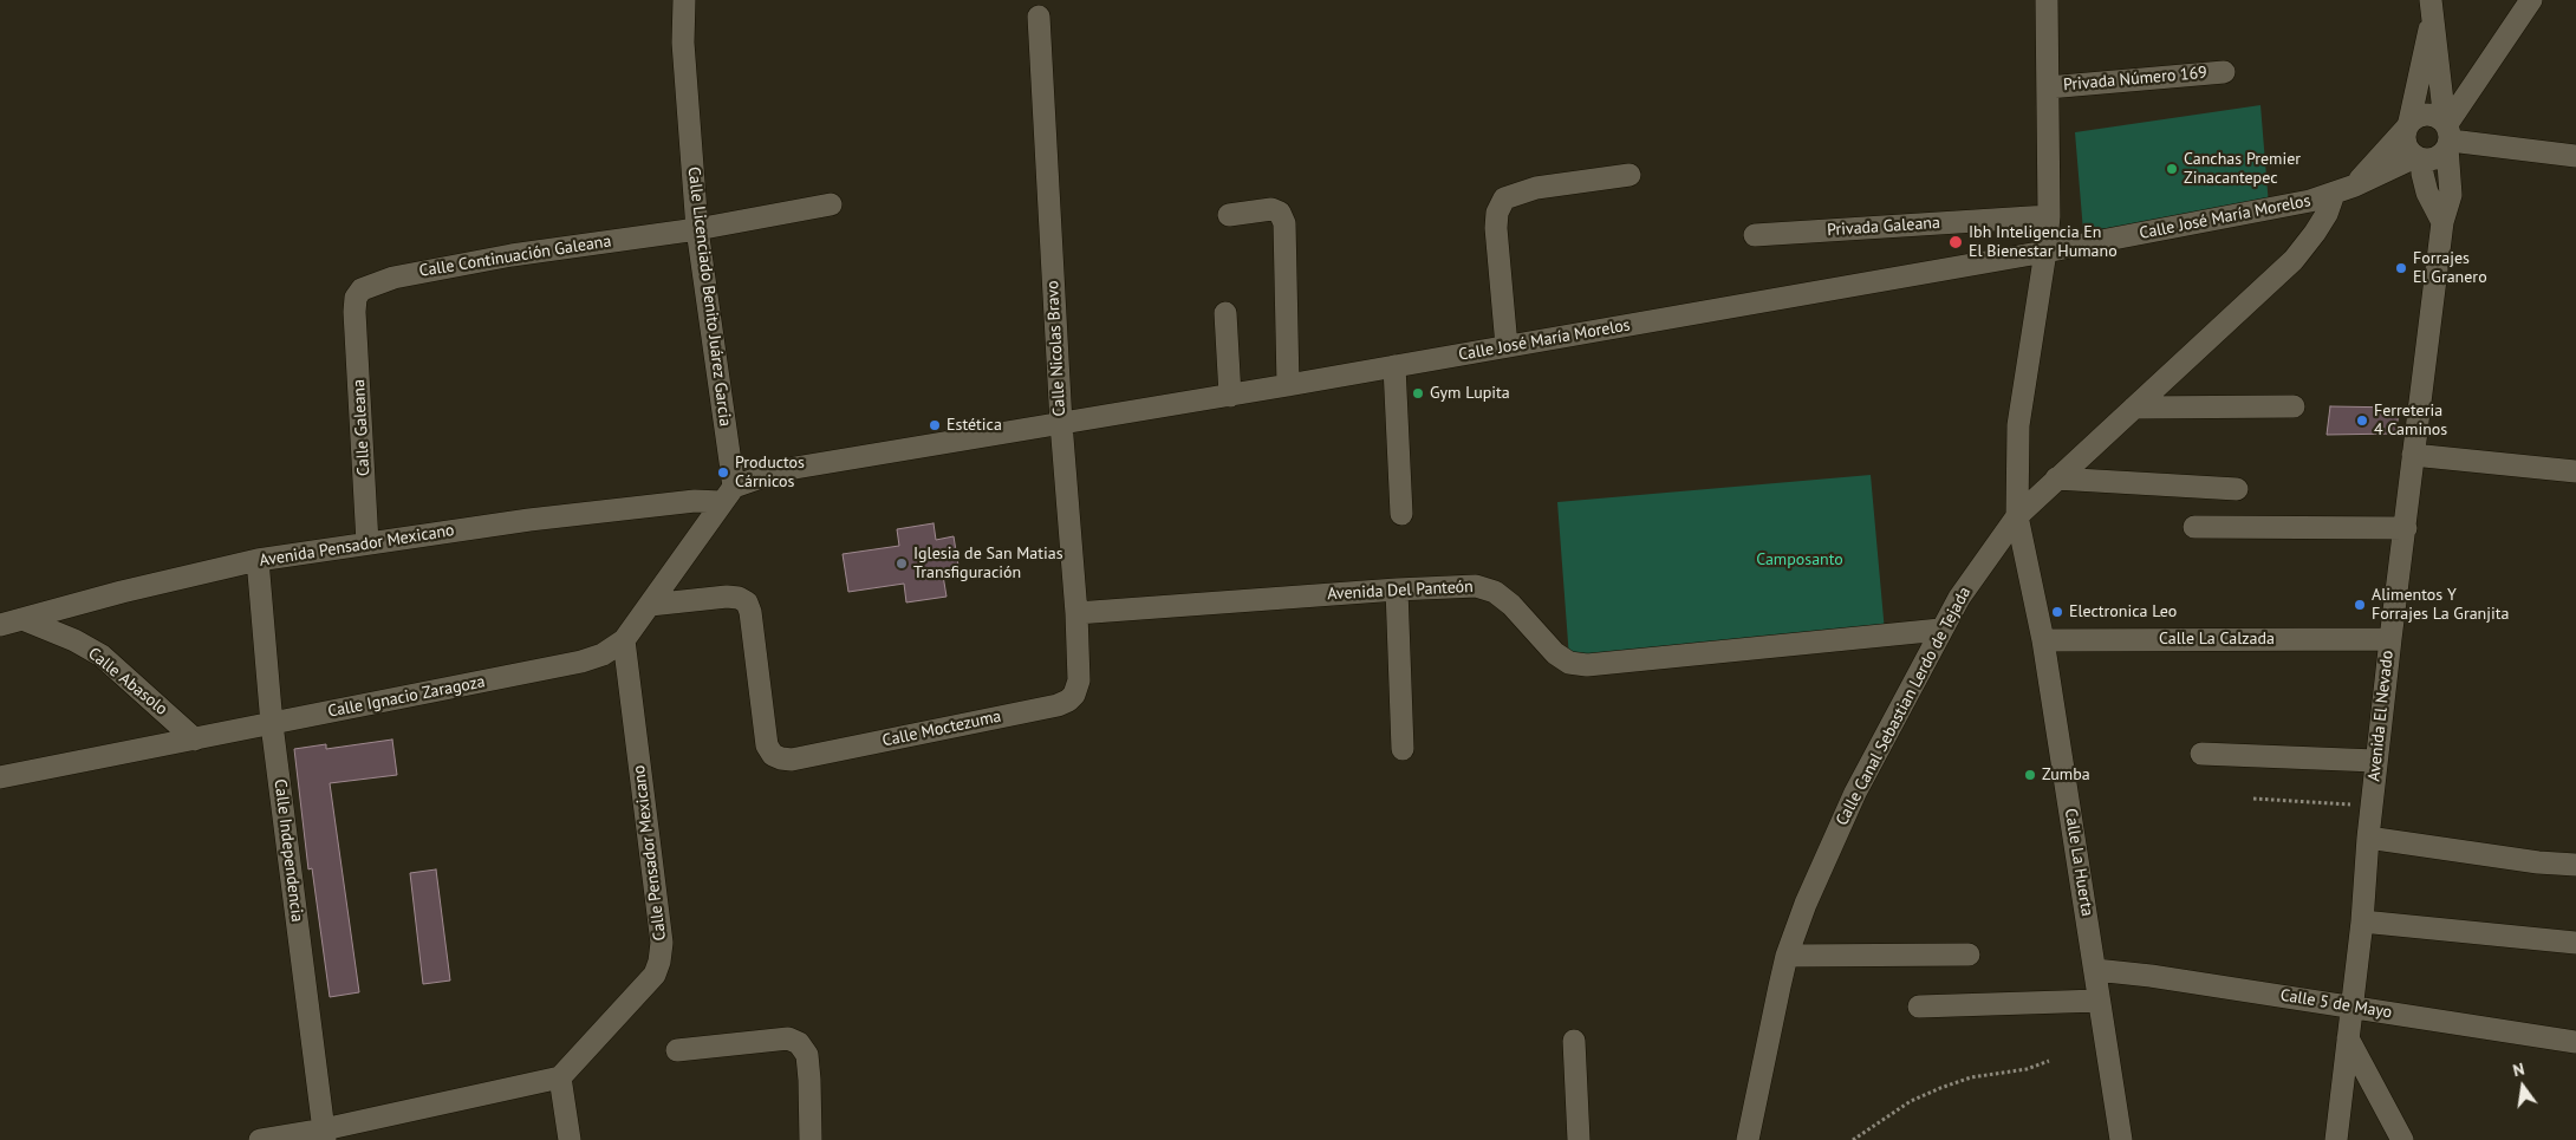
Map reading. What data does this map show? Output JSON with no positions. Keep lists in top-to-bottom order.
{
  "streets": {
    "street": [
      "Privada Número 169",
      "Calle José María Morelos",
      "Privada Galeana",
      "Calle Continuación Galeana",
      "Calle Licenciado Benito Juárez Garcia",
      "Calle Nicolas Bravo",
      "Calle Galeana",
      "Avenida Pensador Mexicano",
      "Avenida Del Panteón",
      "Calle La Calzada",
      "Calle Abasolo",
      "Calle Ignacio Zaragoza",
      "Calle Canal Sebastian Lerdo de Tejada",
      "Avenida El Nevado",
      "Calle Moctezuma",
      "Calle Independencia",
      "Calle Pensador Mexicano",
      "Calle La Huerta",
      "Calle 5 de Mayo"
    ]
  },
  "crossings": [
    ["Privada Número 169", "Calle La Huerta"],
    ["Calle José María Morelos", "Calle Licenciado Benito Juárez Garcia"],
    ["Calle José María Morelos", "Calle Nicolas Bravo"],
    ["Calle José María Morelos", "Avenida Pensador Mexicano"],
    ["Calle José María Morelos", "Calle Ignacio Zaragoza"],
    ["Calle José María Morelos", "Calle Canal Sebastian Lerdo de Tejada"],
    ["Calle José María Morelos", "Avenida El Nevado"],
    ["Calle José María Morelos", "Calle La Huerta"],
    ["Privada Galeana", "Calle La Huerta"],
    ["Calle Continuación Galeana", "Calle Licenciado Benito Juárez Garcia"],
    ["Calle Continuación Galeana", "Calle Galeana"],
    ["Calle Licenciado Benito Juárez Garcia", "Avenida Pensador Mexicano"],
    ["Calle Licenciado Benito Juárez Garcia", "Calle Ignacio Zaragoza"],
    ["Calle Nicolas Bravo", "Avenida Del Panteón"],
    ["Calle Nicolas Bravo", "Calle Moctezuma"],
    ["Calle Galeana", "Avenida Pensador Mexicano"],
    ["Avenida Pensador Mexicano", "Calle Abasolo"],
    ["Avenida Pensador Mexicano", "Calle Ignacio Zaragoza"],
    ["Avenida Pensador Mexicano", "Calle Independencia"],
    ["Avenida Del Panteón", "Calle Canal Sebastian Lerdo de Tejada"],
    ["Calle La Calzada", "Avenida El Nevado"],
    ["Calle La Calzada", "Calle La Huerta"],
    ["Calle Abasolo", "Calle Ignacio Zaragoza"],
    ["Calle Ignacio Zaragoza", "Calle Moctezuma"],
    ["Calle Ignacio Zaragoza", "Calle Independencia"],
    ["Calle Ignacio Zaragoza", "Calle Pensador Mexicano"],
    ["Calle Canal Sebastian Lerdo de Tejada", "Calle La Huerta"],
    ["Avenida El Nevado", "Calle 5 de Mayo"],
    ["Calle La Huerta", "Calle 5 de Mayo"]
  ],
  "parks": ["Camposanto"],
  "places": [
    "Canchas Premier Zinacantepec",
    "Ibh Inteligencia En El Bienestar Humano",
    "Forrajes El Granero",
    "Gym Lupita",
    "Ferreteria 4 Caminos",
    "Estética",
    "Productos Cárnicos",
    "Iglesia de San Matias Transfiguración",
    "Alimentos Y Forrajes La Granjita",
    "Electronica Leo",
    "Zumba"
  ],
  "north": "top"
}
